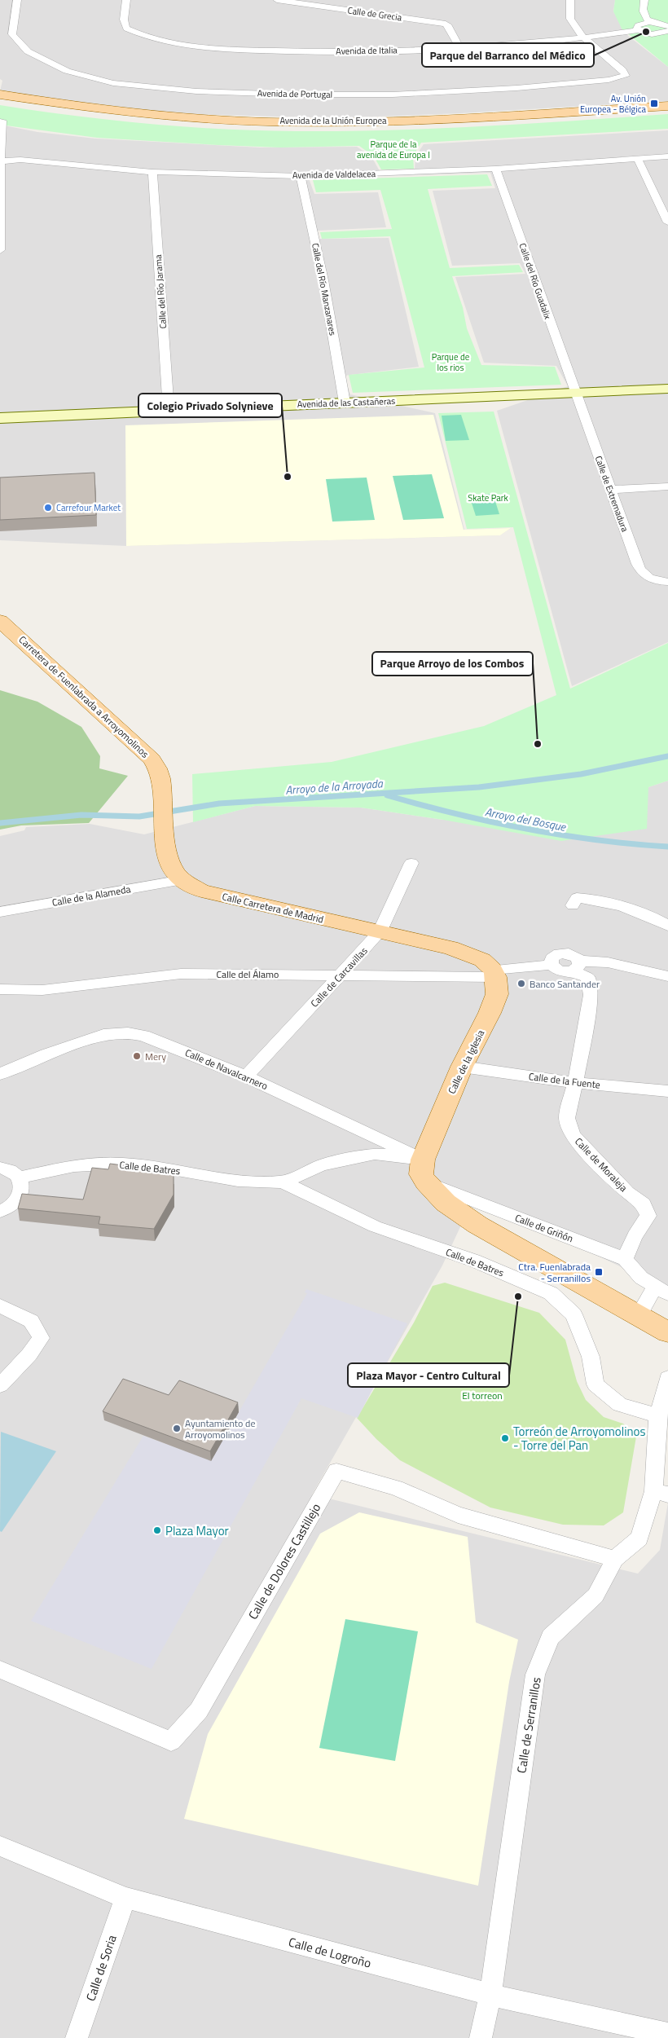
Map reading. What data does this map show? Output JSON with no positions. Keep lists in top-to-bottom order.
{
  "streets": {
    "main road": [
      "Avenida de la Unión Europea",
      "Carretera de Fuenlabrada a Arroyomolinos",
      "Calle Carretera de Madrid",
      "Calle de la Iglesia"
    ],
    "street": [
      "Calle de Grecia",
      "Avenida de Italia",
      "Avenida de Portugal",
      "Avenida de Valdelacea",
      "Calle del Río Guadalix",
      "Calle del Río Manzanares",
      "Calle del Río Jarama",
      "Avenida de las Castañeras",
      "Calle de Extremadura",
      "Calle de la Alameda",
      "Calle del Álamo",
      "Calle de Carcavillas",
      "Calle de Navalcarnero",
      "Calle de la Fuente",
      "Calle de Moraleja",
      "Calle de Batres",
      "Calle de Griñón",
      "Calle de Dolores Castillejo",
      "Calle de Serranillos",
      "Calle de Logroño",
      "Calle de Soria"
    ]
  },
  "crossings": [
    ["Calle de Grecia", "Avenida de Italia"],
    ["Avenida de Valdelacea", "Calle del Río Guadalix"],
    ["Avenida de Valdelacea", "Calle del Río Manzanares"],
    ["Avenida de Valdelacea", "Calle del Río Jarama"],
    ["Calle del Río Guadalix", "Avenida de las Castañeras"],
    ["Calle del Río Guadalix", "Calle de Extremadura"],
    ["Calle del Río Manzanares", "Avenida de las Castañeras"],
    ["Calle del Río Jarama", "Avenida de las Castañeras"],
    ["Avenida de las Castañeras", "Calle de Extremadura"],
    ["Carretera de Fuenlabrada a Arroyomolinos", "Calle Carretera de Madrid"],
    ["Calle de la Alameda", "Calle Carretera de Madrid"],
    ["Calle Carretera de Madrid", "Calle del Álamo"],
    ["Calle Carretera de Madrid", "Calle de Carcavillas"],
    ["Calle Carretera de Madrid", "Calle de la Iglesia"],
    ["Calle del Álamo", "Calle de Carcavillas"],
    ["Calle del Álamo", "Calle de la Iglesia"],
    ["Calle del Álamo", "Calle de Moraleja"],
    ["Calle de Carcavillas", "Calle de Navalcarnero"],
    ["Calle de la Iglesia", "Calle de Navalcarnero"],
    ["Calle de la Iglesia", "Calle de la Fuente"],
    ["Calle de la Iglesia", "Calle de Batres"],
    ["Calle de la Iglesia", "Calle de Griñón"],
    ["Calle de Navalcarnero", "Calle de Batres"],
    ["Calle de Navalcarnero", "Calle de Griñón"],
    ["Calle de la Fuente", "Calle de Moraleja"],
    ["Calle de Moraleja", "Calle de Griñón"],
    ["Calle de Batres", "Calle de Griñón"],
    ["Calle de Batres", "Calle de Serranillos"],
    ["Calle de Dolores Castillejo", "Calle de Serranillos"],
    ["Calle de Serranillos", "Calle de Logroño"],
    ["Calle de Logroño", "Calle de Soria"]
  ],
  "water": ["Arroyo de la Arroyada", "Arroyo del Bosque"],
  "parks": [
    "Parque de la avenida de Europa I",
    "Parque de los rios",
    "Skate Park",
    "El torreon"
  ],
  "places": {
    "other": [
      "Parque del Barranco del Médico",
      "Colegio Privado Solynieve",
      "Carrefour Market",
      "Parque Arroyo de los Combos",
      "Banco Santander",
      "Mery",
      "Plaza Mayor - Centro Cultural",
      "Ayuntamiento de Arroyomolinos",
      "Torreón de Arroyomolinos - Torre del Pan",
      "Plaza Mayor"
    ],
    "transit": ["Av. Unión Europea - Bélgica", "Ctra. Fuenlabrada - Serranillos"]
  }
}
